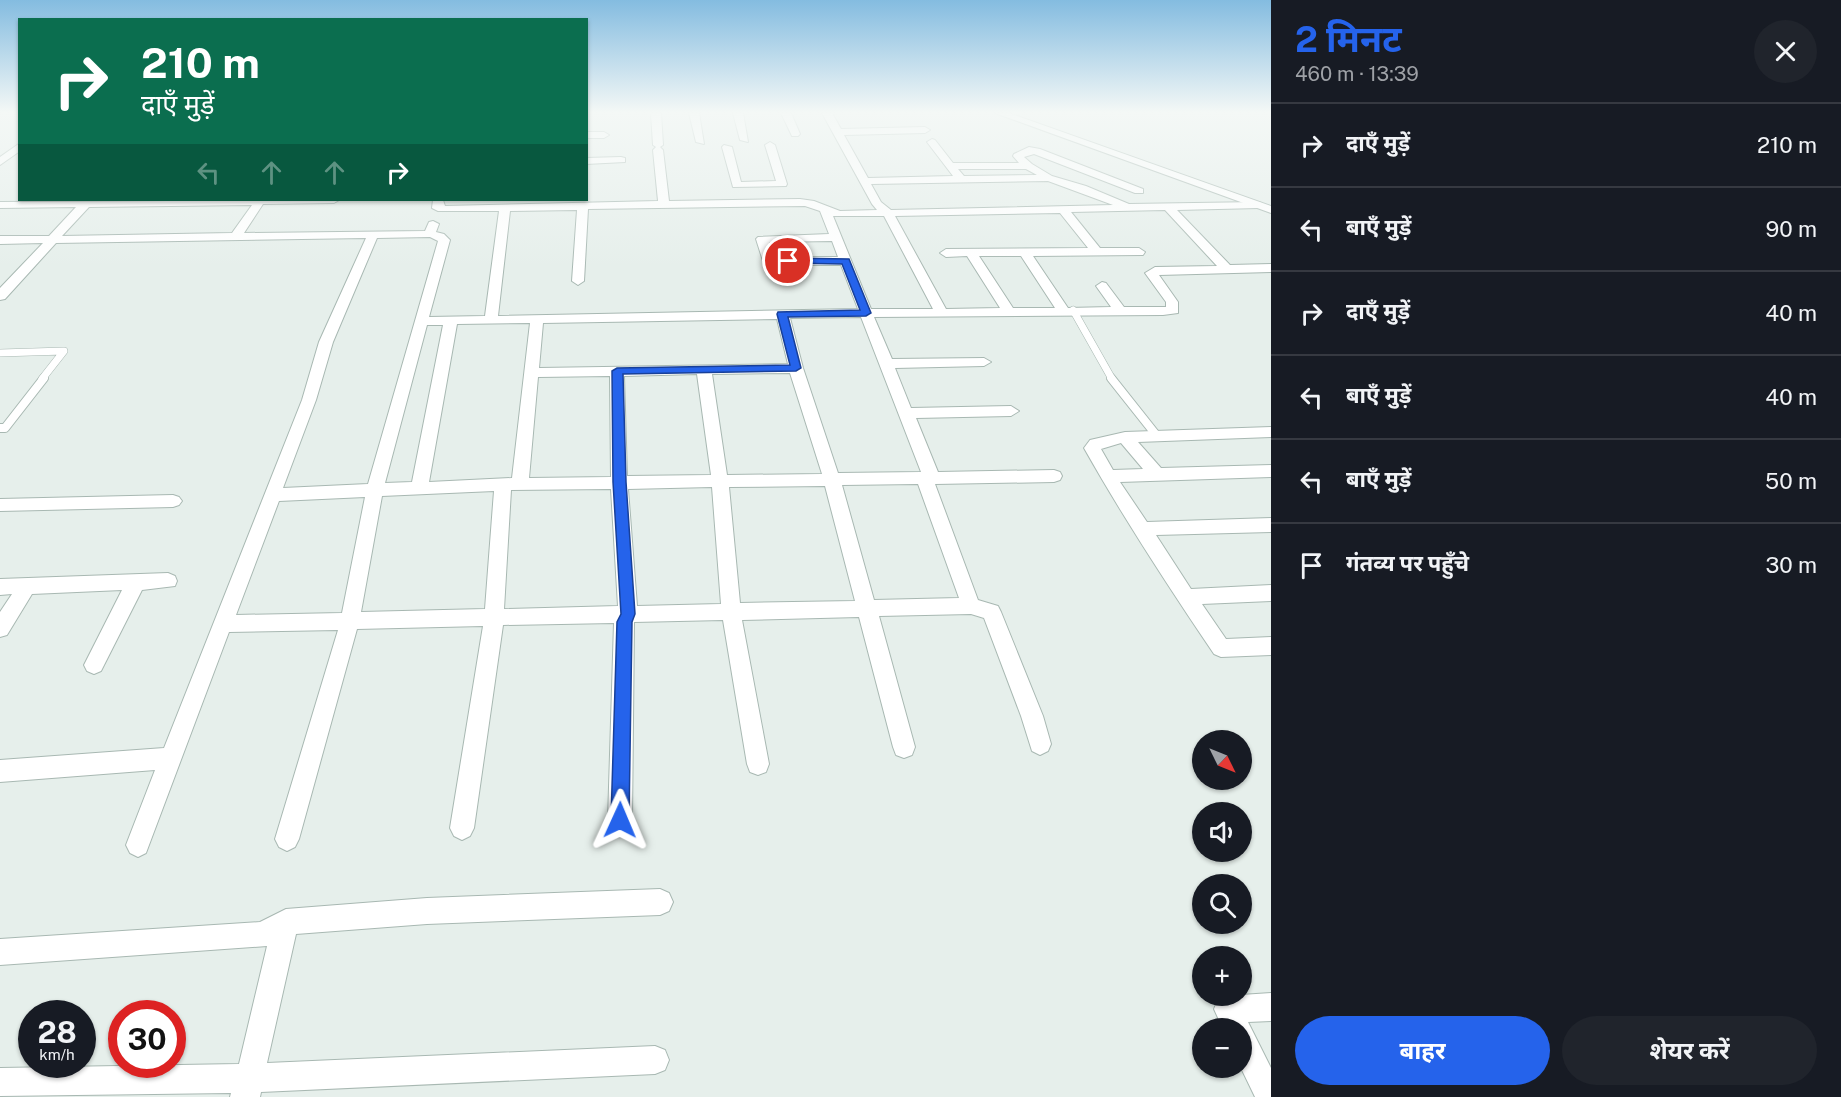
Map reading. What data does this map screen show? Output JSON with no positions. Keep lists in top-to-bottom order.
{
  "north": "bottom right",
  "page": {
    "heading": ["2 मिनट", "460 m · 13:39"],
    "turn": ["210 m", "दाएँ मुड़ें"],
    "list": [
      {
        "name": "दाएँ मुड़ें",
        "value": "210 m"
      },
      {
        "name": "बाएँ मुड़ें",
        "value": "90 m"
      },
      {
        "name": "दाएँ मुड़ें",
        "value": "40 m"
      },
      {
        "name": "बाएँ मुड़ें",
        "value": "40 m"
      },
      {
        "name": "बाएँ मुड़ें",
        "value": "50 m"
      },
      {
        "name": "गंतव्य पर पहुँचे",
        "value": "30 m"
      }
    ],
    "map_buttons": ["+", "−"],
    "speed": "28 km/h",
    "limit": "30",
    "buttons": ["बाहर", "शेयर करें"]
  }
}
